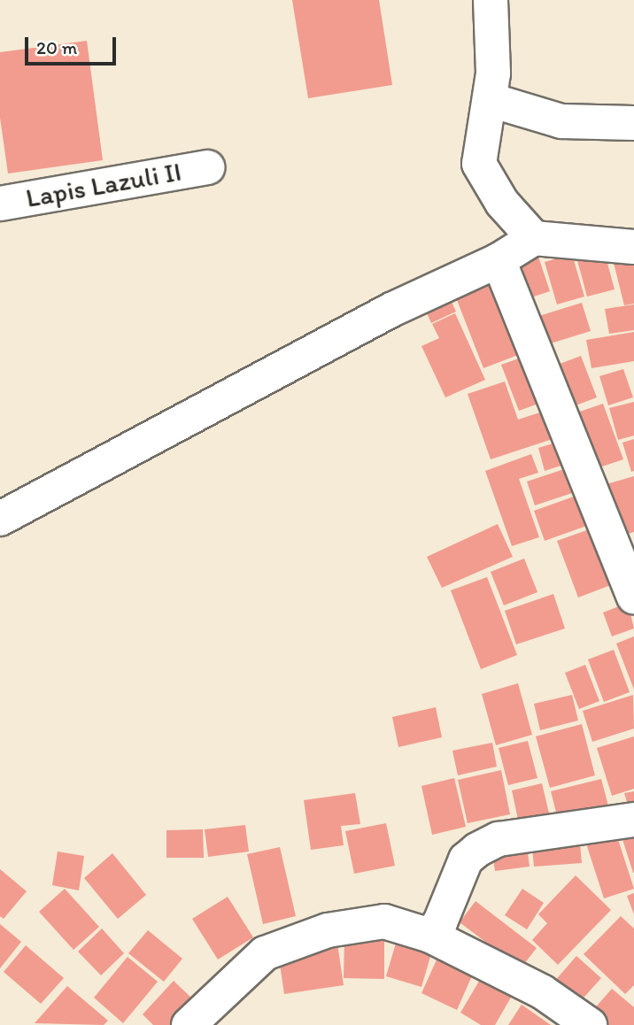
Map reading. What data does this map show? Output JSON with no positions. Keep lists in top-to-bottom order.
{
  "streets": {
    "street": ["Lapis Lazuli II"]
  },
  "scale_bar": "20 m"
}
